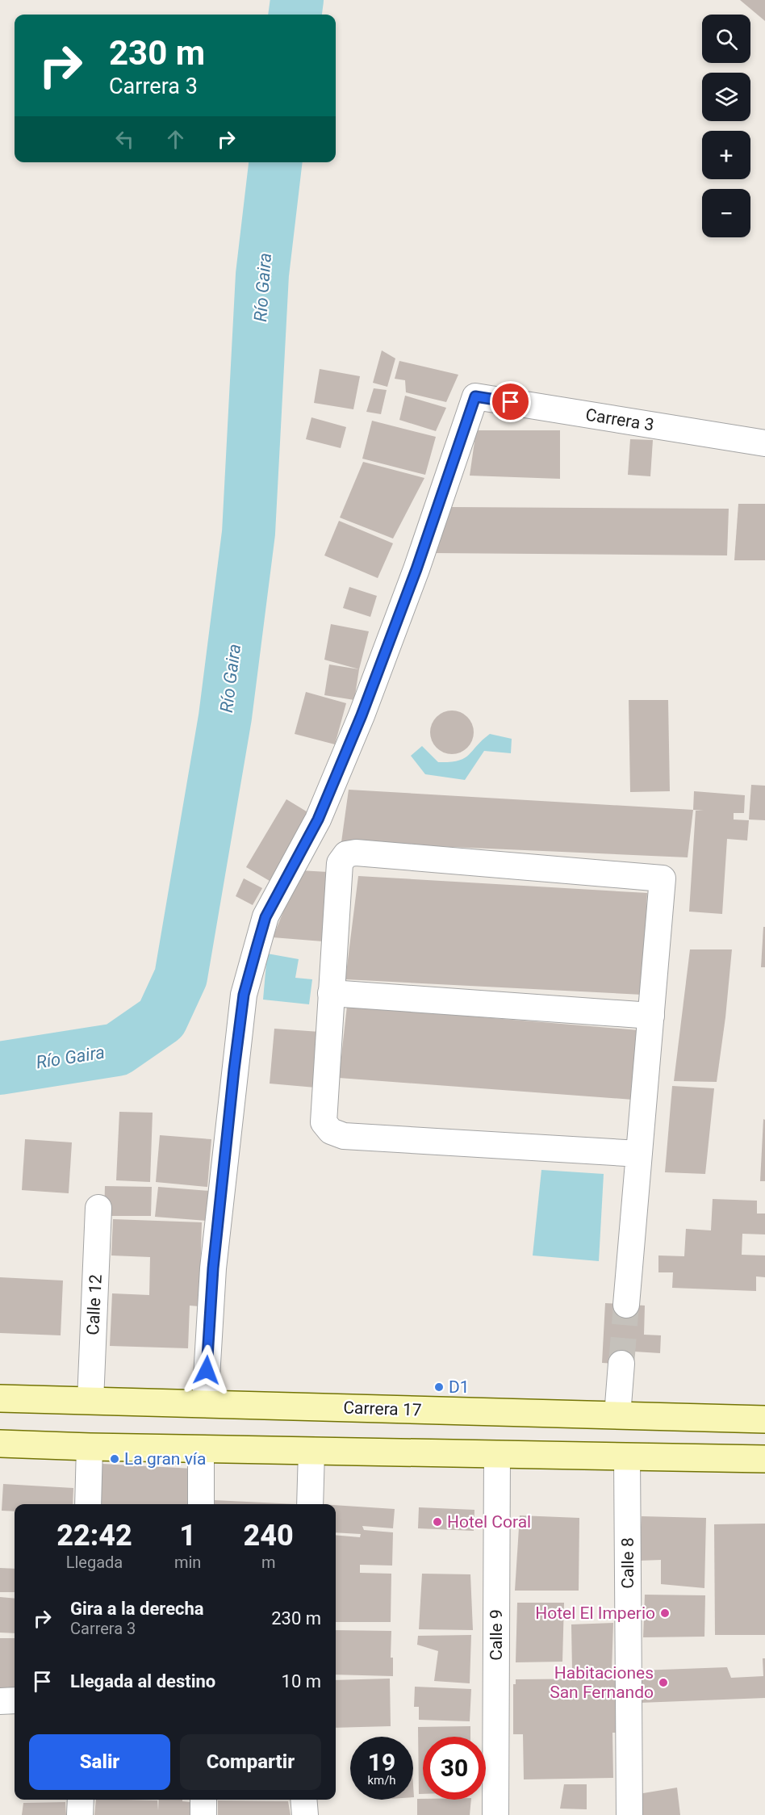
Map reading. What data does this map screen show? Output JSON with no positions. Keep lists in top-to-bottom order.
{
  "streets": {
    "main road": ["Carrera 17"],
    "street": [
      "Carrera 3",
      "Calle 12",
      "Calle 8",
      "Calle 9"
    ]
  },
  "crossings": [
    ["Carrera 3", "Carrera 17"],
    ["Calle 12", "Carrera 17"]
  ],
  "water": ["Río Gaira"],
  "places": [
    "D1",
    "La gran vía",
    "Hotel Coral",
    "Hotel El Imperio",
    "Habitaciones San Fernando"
  ],
  "page": {
    "map_buttons": ["+", "−"],
    "turn": ["230 m", "Carrera 3"],
    "eta": [
      "22:42",
      "Llegada",
      "1",
      "min",
      "240",
      "m"
    ],
    "list": [
      {
        "name": "Gira a la derecha",
        "note": "Carrera 3",
        "value": "230 m"
      },
      {
        "name": "Llegada al destino",
        "value": "10 m"
      }
    ],
    "buttons": ["Salir", "Compartir"],
    "speed": "19 km/h",
    "limit": "30"
  }
}
